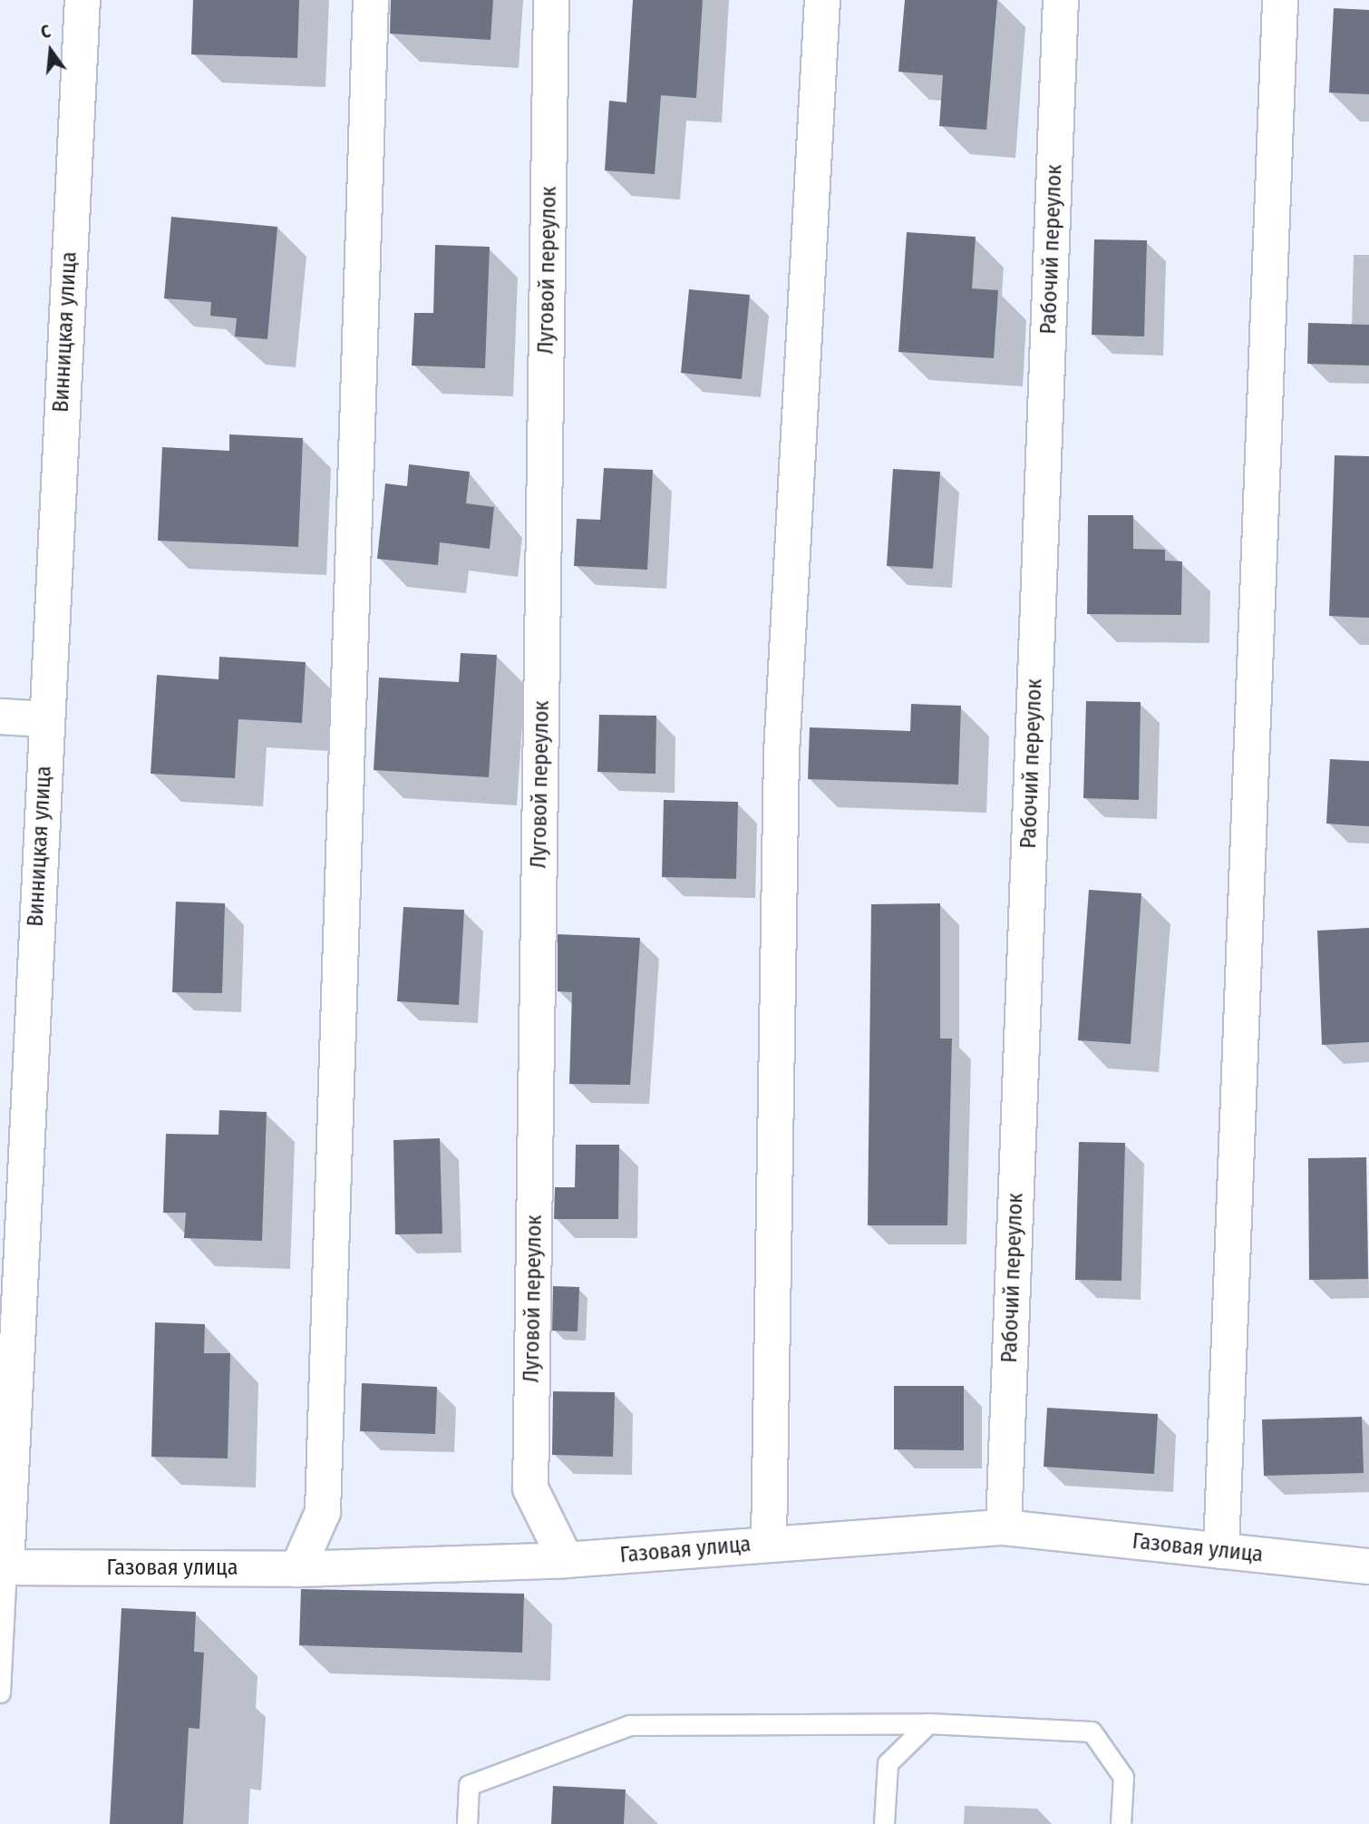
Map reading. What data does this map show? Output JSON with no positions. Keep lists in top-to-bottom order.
{
  "streets": {
    "street": [
      "Рабочий переулок",
      "Луговой переулок",
      "Винницкая улица",
      "Газовая улица"
    ]
  },
  "crossings": [
    ["Рабочий переулок", "Газовая улица"],
    ["Луговой переулок", "Газовая улица"],
    ["Винницкая улица", "Газовая улица"]
  ],
  "north": "top"
}
